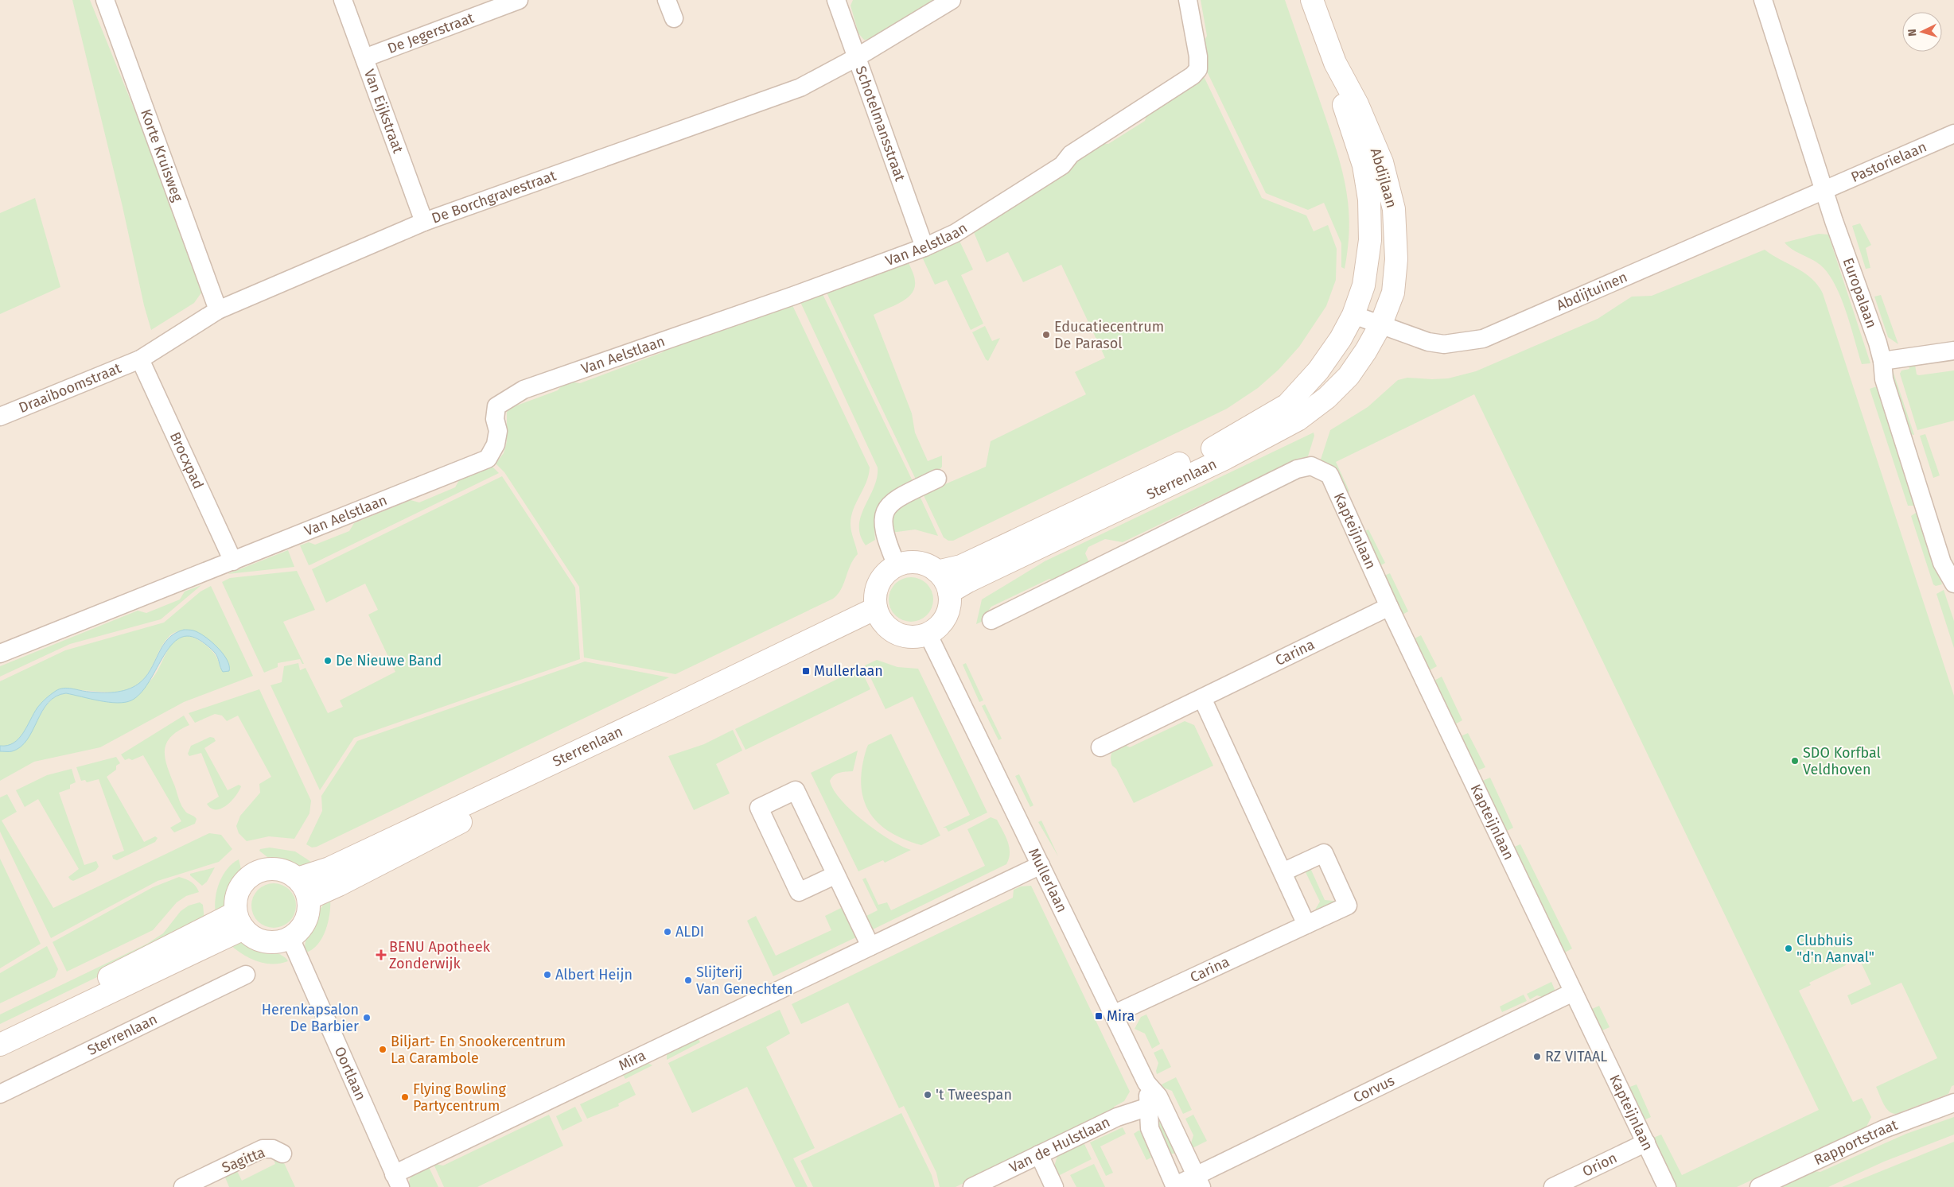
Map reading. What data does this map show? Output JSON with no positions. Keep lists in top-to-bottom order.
{
  "streets": {
    "street": [
      "De Jegerstraat",
      "Van Eijkstraat",
      "Schotelmansstraat",
      "Korte Kruisweg",
      "Pastorielaan",
      "Abdijlaan",
      "De Borchgravestraat",
      "Van Aelstlaan",
      "Abdijtuinen",
      "Europalaan",
      "Draaiboomstraat",
      "Brocxpad",
      "Sterrenlaan",
      "Kapteijnlaan",
      "Carina",
      "Mullerlaan",
      "Mira",
      "Oortlaan",
      "Corvus",
      "Rapportstraat",
      "Van de Hulstlaan",
      "Sagitta",
      "Orion"
    ]
  },
  "crossings": [
    ["De Jegerstraat", "Van Eijkstraat"],
    ["Van Eijkstraat", "De Borchgravestraat"],
    ["Schotelmansstraat", "De Borchgravestraat"],
    ["Schotelmansstraat", "Van Aelstlaan"],
    ["Korte Kruisweg", "De Borchgravestraat"],
    ["Pastorielaan", "Abdijtuinen"],
    ["Pastorielaan", "Europalaan"],
    ["Abdijlaan", "Abdijtuinen"],
    ["Abdijlaan", "Sterrenlaan"],
    ["De Borchgravestraat", "Draaiboomstraat"],
    ["De Borchgravestraat", "Brocxpad"],
    ["Van Aelstlaan", "Brocxpad"],
    ["Abdijtuinen", "Europalaan"],
    ["Abdijtuinen", "Sterrenlaan"],
    ["Draaiboomstraat", "Brocxpad"],
    ["Sterrenlaan", "Mullerlaan"],
    ["Sterrenlaan", "Oortlaan"],
    ["Kapteijnlaan", "Carina"],
    ["Kapteijnlaan", "Corvus"],
    ["Kapteijnlaan", "Orion"],
    ["Carina", "Mullerlaan"],
    ["Mullerlaan", "Mira"],
    ["Mullerlaan", "Corvus"],
    ["Mullerlaan", "Van de Hulstlaan"],
    ["Mira", "Oortlaan"]
  ],
  "places": {
    "other": [
      "Educatiecentrum De Parasol",
      "De Nieuwe Band",
      "SDO Korfbal Veldhoven",
      "ALDI",
      "Clubhuis \"d'n Aanval\"",
      "Albert Heijn",
      "Slijterij Van Genechten",
      "Herenkapsalon De Barbier",
      "Biljart- En Snookercentrum La Carambole",
      "RZ VITAAL",
      "'t Tweespan",
      "Flying Bowling Partycentrum"
    ],
    "transit": ["Mullerlaan", "Mira"],
    "health": ["BENU Apotheek Zonderwijk"]
  },
  "north": "left"
}
